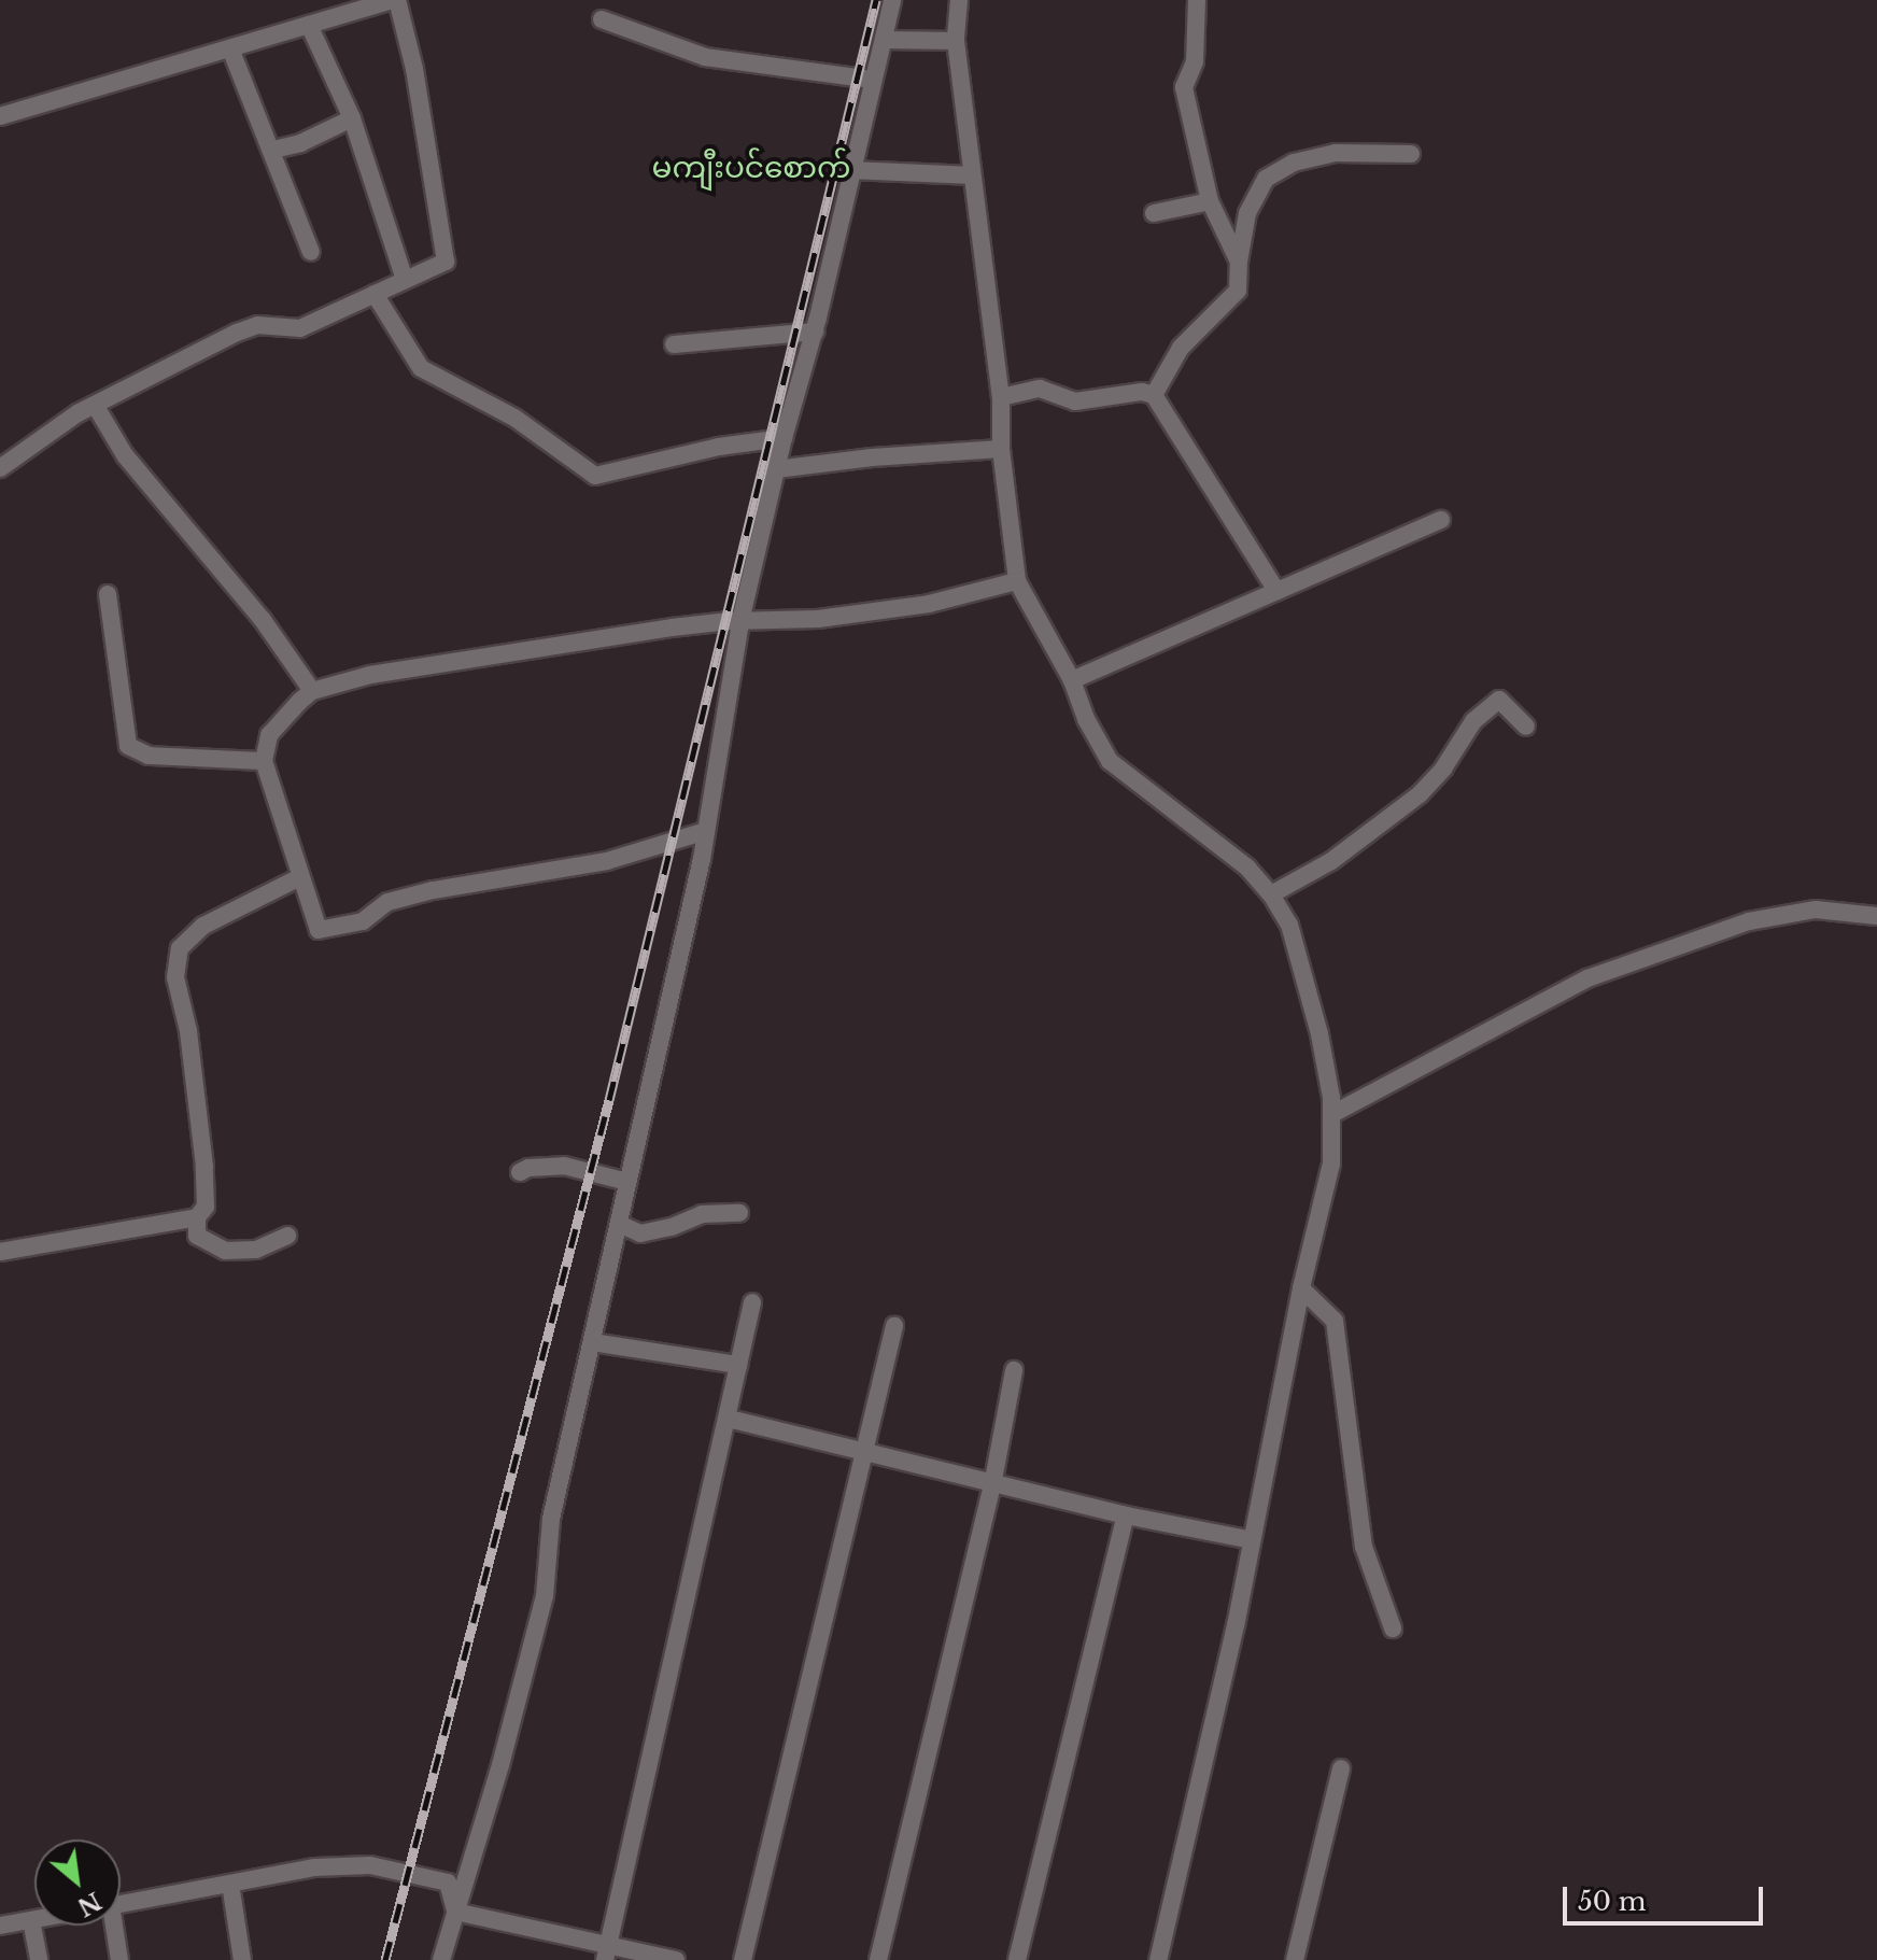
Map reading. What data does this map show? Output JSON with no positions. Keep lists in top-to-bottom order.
{
  "districts": ["မကျီးပင်စောက်"],
  "scale_bar": "50 m",
  "north": "bottom right"
}
